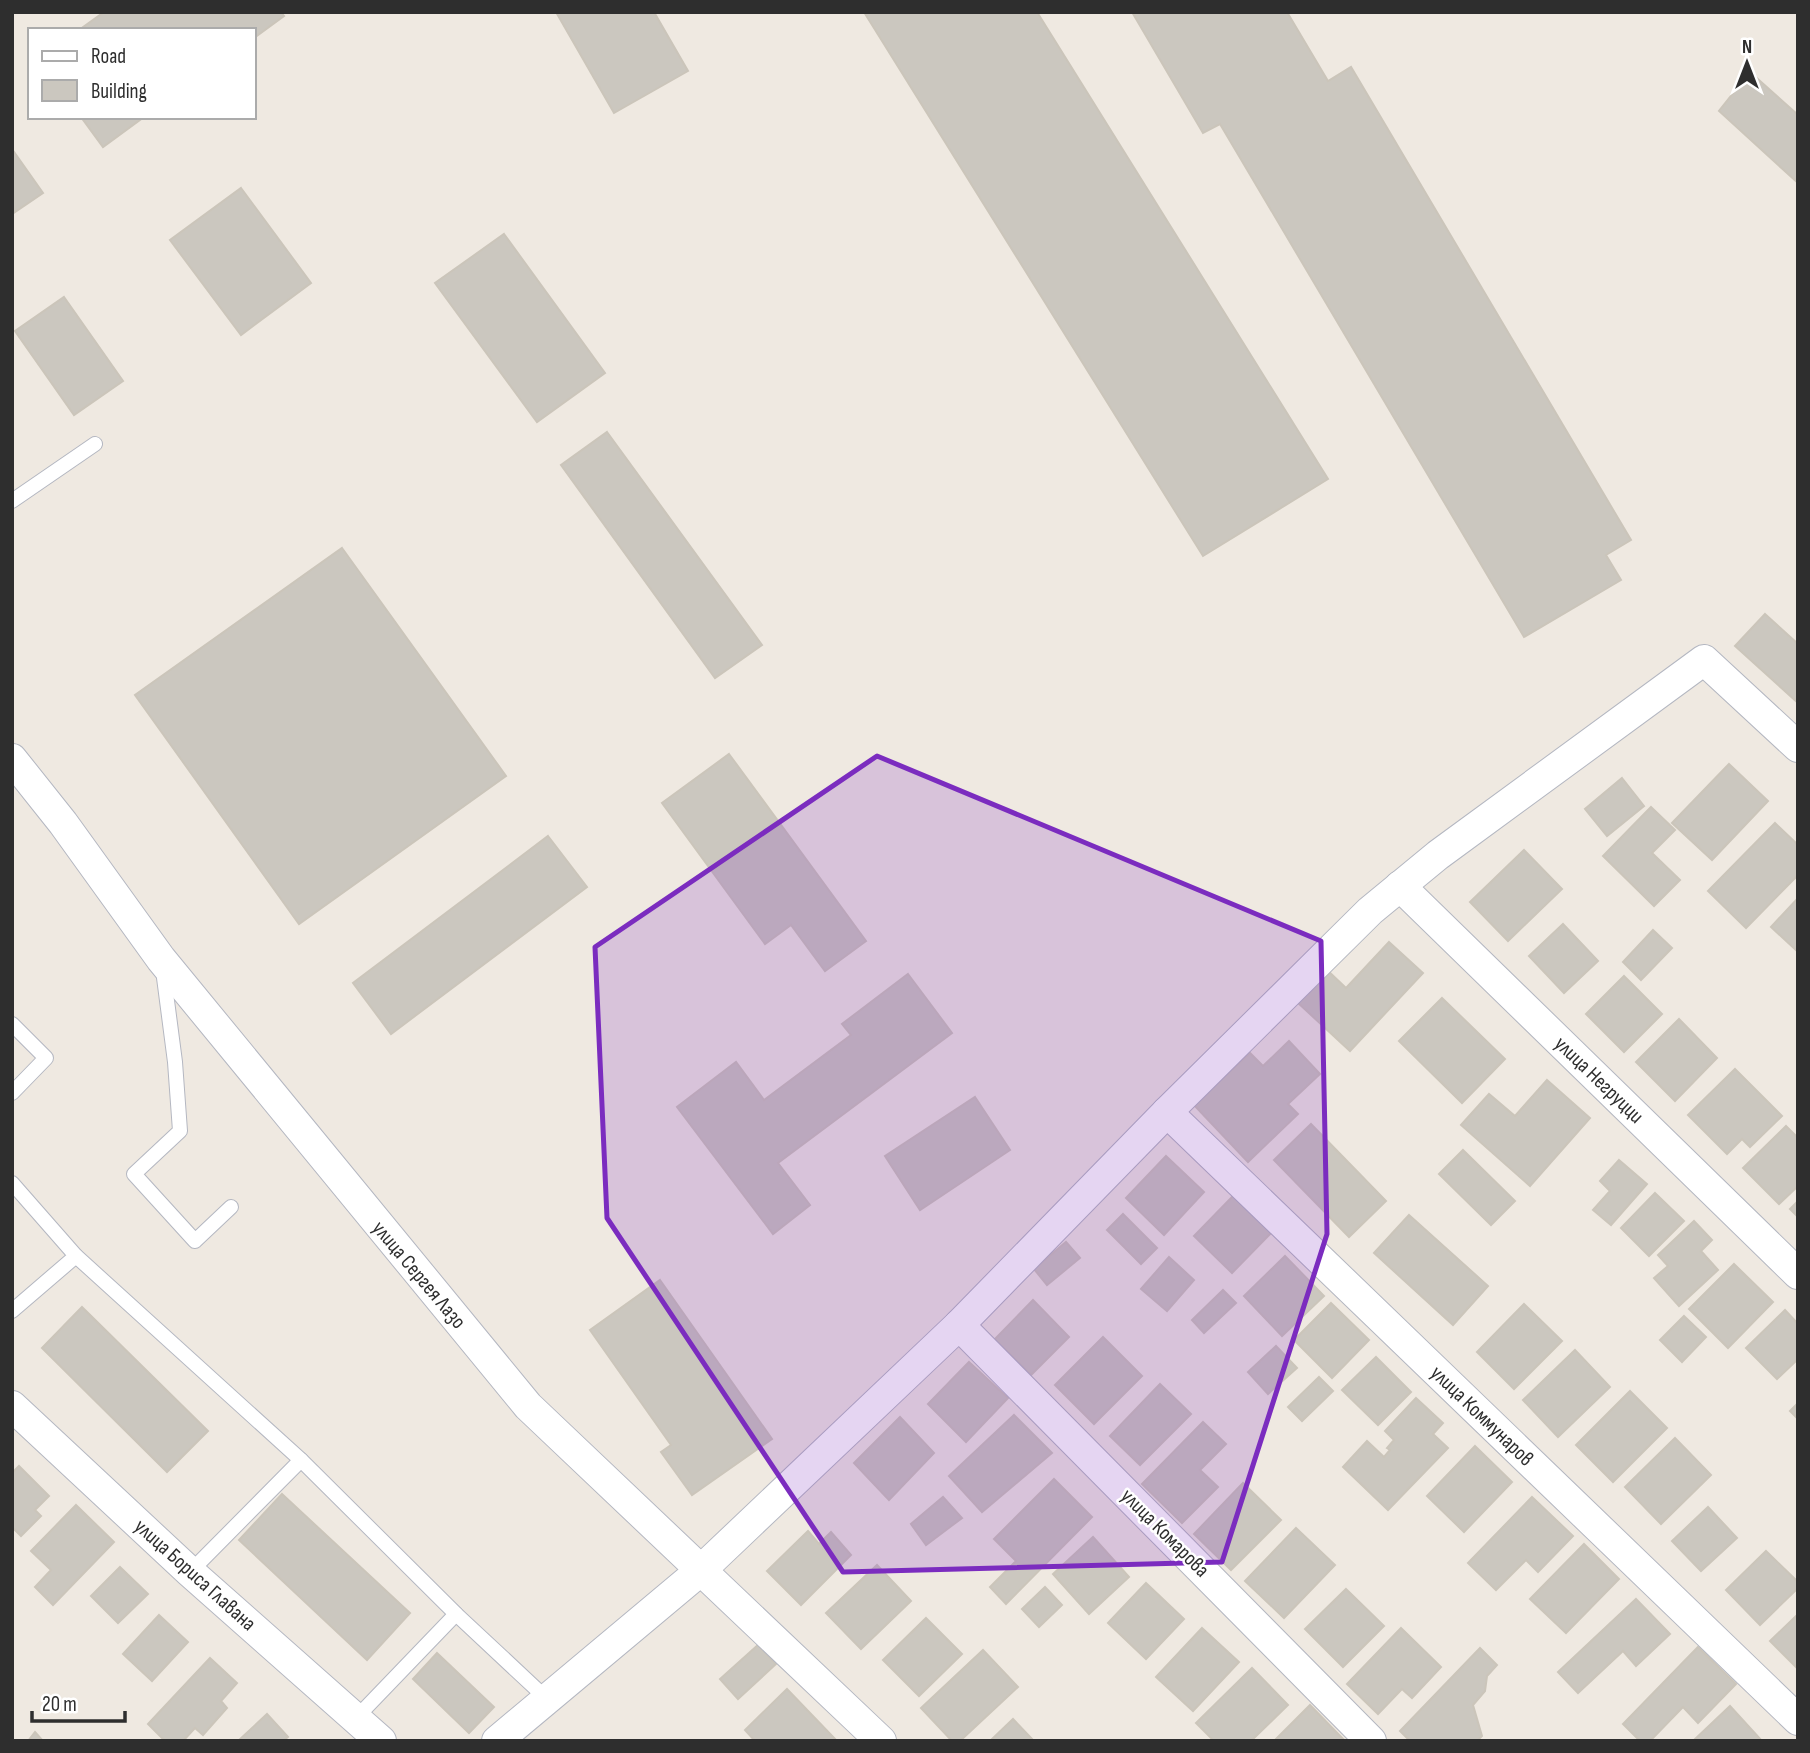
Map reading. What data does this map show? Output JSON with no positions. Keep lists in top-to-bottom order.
{
  "streets": {
    "street": [
      "улица Негруцци",
      "улица Сергея Лазо",
      "улица Коммунаров",
      "улица Комарова",
      "улица Бориса Главана"
    ]
  },
  "legend": ["Road", "Building"],
  "scale_bar": "20 m",
  "north": "top"
}
